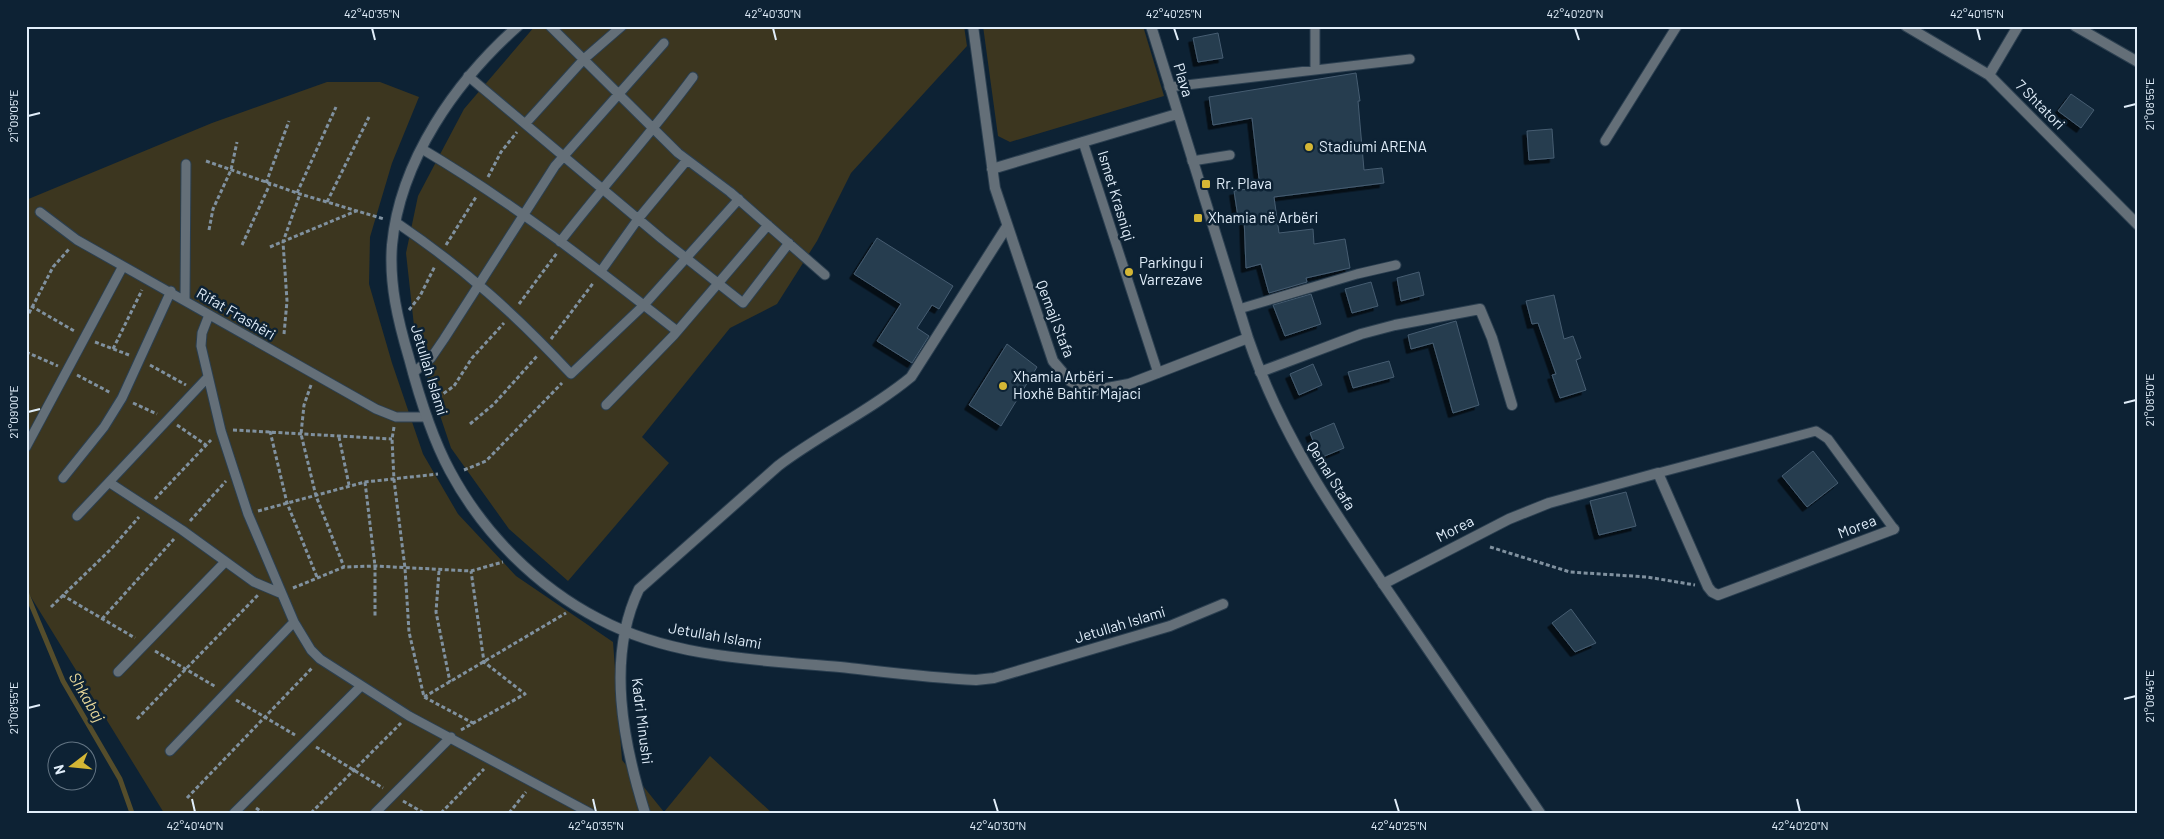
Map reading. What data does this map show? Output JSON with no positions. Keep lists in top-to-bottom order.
{
  "streets": {
    "street": [
      "Plava",
      "7 Shtatori",
      "Ismet Krasniqi",
      "Qemajl Stafa",
      "Jetullah Islami",
      "Qemal Stafa",
      "Morea",
      "Kadri Minushi"
    ],
    "lane": ["Rifat Frashëri"]
  },
  "crossings": [
    ["Plava", "Ismet Krasniqi"],
    ["Plava", "Qemal Stafa"],
    ["Ismet Krasniqi", "Qemajl Stafa"],
    ["Ismet Krasniqi", "Qemal Stafa"],
    ["Rifat Frashëri", "Jetullah Islami"],
    ["Qemajl Stafa", "Qemal Stafa"],
    ["Qemajl Stafa", "Kadri Minushi"],
    ["Jetullah Islami", "Kadri Minushi"],
    ["Qemal Stafa", "Morea"]
  ],
  "water": ["Shkabaj"],
  "places": {
    "other": ["Stadiumi ARENA", "Parkingu i Varrezave", "Xhamia Arbëri - Hoxhë Bahtir Majaci"],
    "transit": ["Rr. Plava", "Xhamia në Arbëri"]
  },
  "north": "left",
  "coordinates": [
    "42°40'35\"N",
    "42°40'30\"N",
    "42°40'25\"N",
    "42°40'20\"N",
    "42°40'15\"N",
    "21°08'55\"E",
    "21°09'05\"E",
    "21°08'50\"E",
    "21°09'00\"E",
    "21°08'45\"E",
    "42°40'40\"N"
  ]
}
